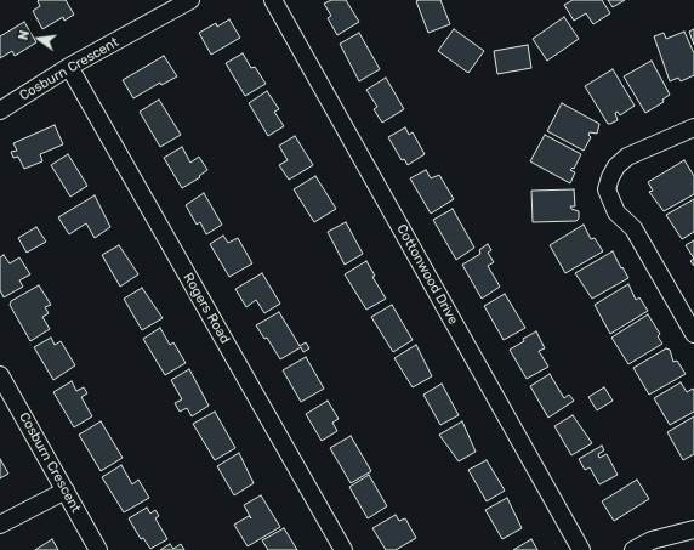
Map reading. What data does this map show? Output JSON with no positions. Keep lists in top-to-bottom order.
{
  "streets": {
    "street": ["Cosburn Crescent", "Cottonwood Drive", "Rogers Road"]
  },
  "crossings": [
    ["Cosburn Crescent", "Rogers Road"]
  ],
  "north": "left"
}
